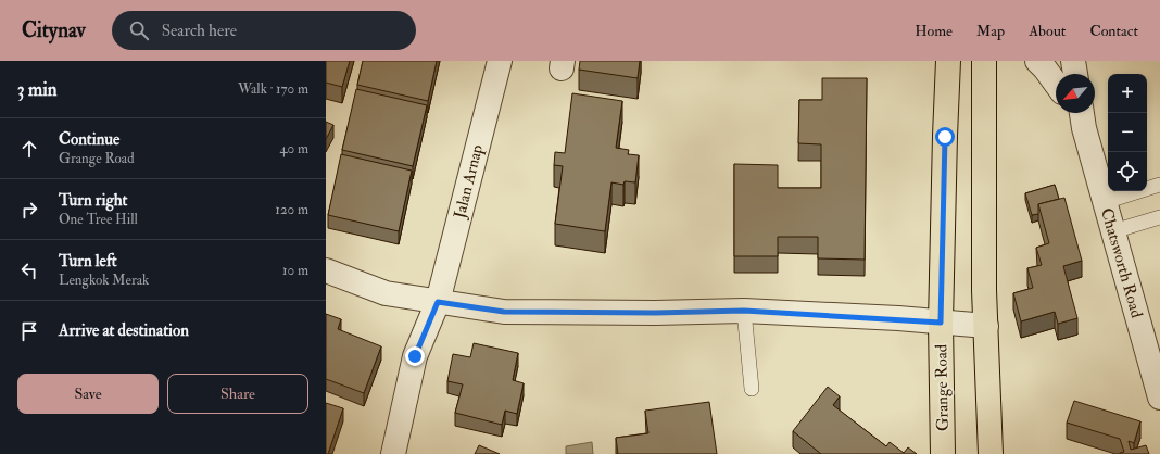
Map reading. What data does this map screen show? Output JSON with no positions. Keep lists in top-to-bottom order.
{
  "streets": {
    "main road": ["Grange Road"],
    "street": ["Jalan Arnap", "Chatsworth Road"]
  },
  "north": "bottom left",
  "page": {
    "header": "Citynav",
    "search": "Search here",
    "nav": [
      "Home",
      "Map",
      "About",
      "Contact"
    ],
    "heading": ["3 min", "Walk · 170 m"],
    "map_buttons": ["+", "−"],
    "list": [
      ["Continue", "Grange Road", "40 m"],
      ["Turn right", "One Tree Hill", "120 m"],
      ["Turn left", "Lengkok Merak", "10 m"],
      "Arrive at destination"
    ],
    "buttons": ["Save", "Share"]
  }
}
